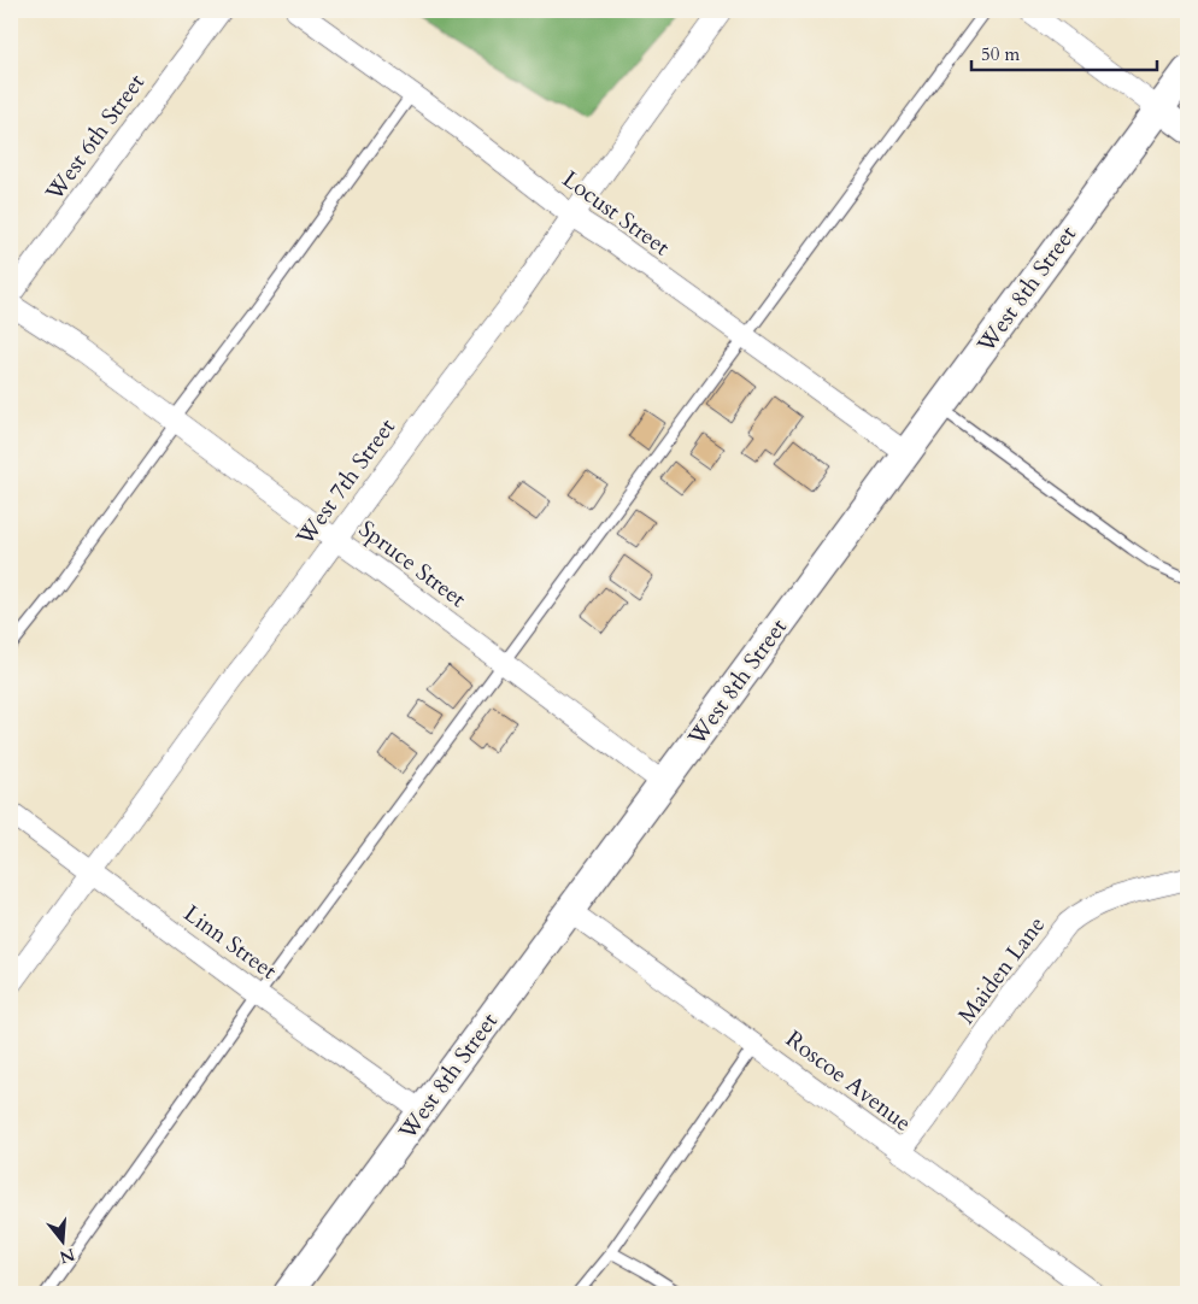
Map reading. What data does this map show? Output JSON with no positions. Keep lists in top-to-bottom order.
{
  "streets": {
    "main road": ["West 8th Street"],
    "street": [
      "West 6th Street",
      "Locust Street",
      "West 7th Street",
      "Spruce Street",
      "Linn Street",
      "Maiden Lane",
      "Roscoe Avenue"
    ]
  },
  "crossings": [
    ["Locust Street", "West 8th Street"],
    ["Locust Street", "West 7th Street"],
    ["West 8th Street", "Spruce Street"],
    ["West 8th Street", "Linn Street"],
    ["West 8th Street", "Roscoe Avenue"],
    ["West 7th Street", "Spruce Street"],
    ["West 7th Street", "Linn Street"],
    ["Maiden Lane", "Roscoe Avenue"]
  ],
  "scale_bar": "50 m",
  "north": "bottom"
}
